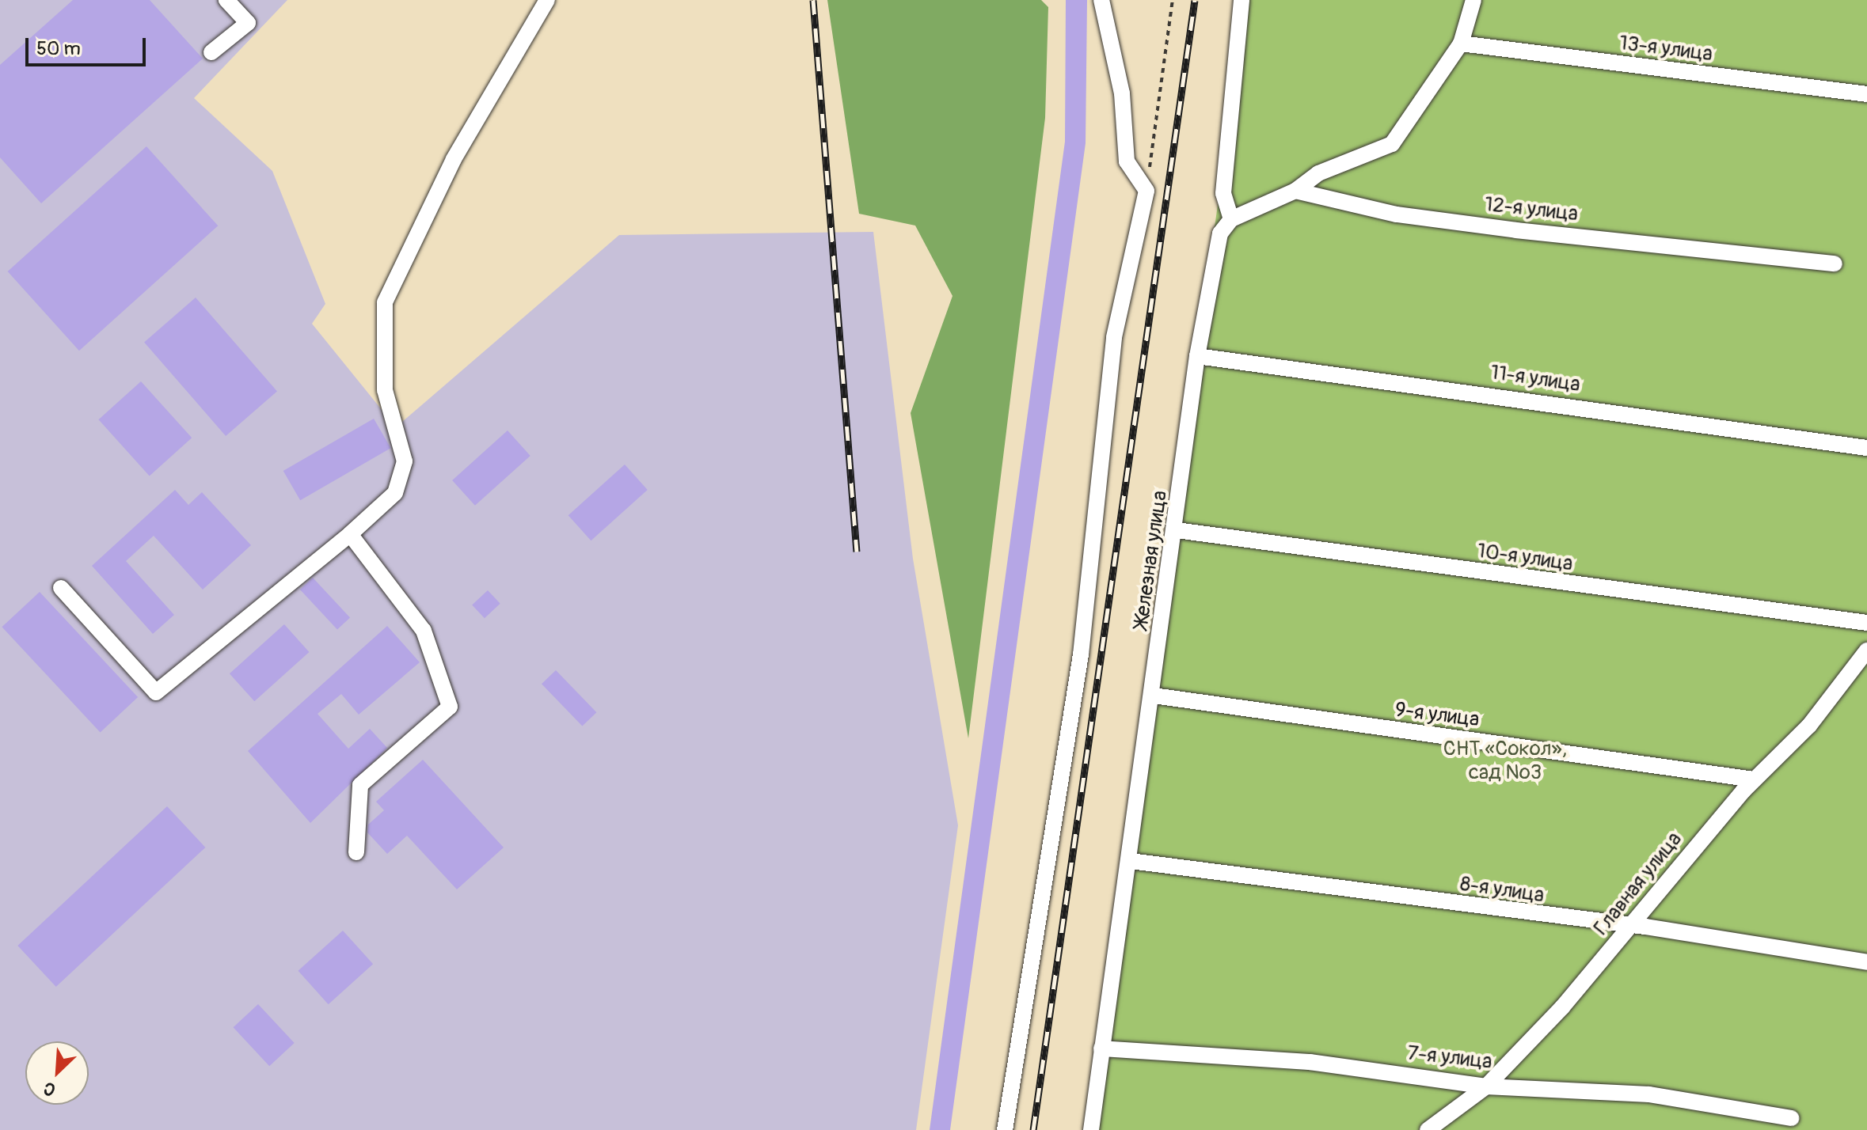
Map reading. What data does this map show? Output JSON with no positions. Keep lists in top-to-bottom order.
{
  "streets": {
    "street": [
      "13-я улица",
      "12-я улица",
      "11-я улица",
      "10-я улица",
      "Железная улица",
      "9-я улица",
      "Главная улица",
      "8-я улица",
      "7-я улица"
    ]
  },
  "crossings": [
    ["11-я улица", "Железная улица"],
    ["10-я улица", "Железная улица"],
    ["Железная улица", "9-я улица"],
    ["Железная улица", "8-я улица"],
    ["Железная улица", "7-я улица"],
    ["9-я улица", "Главная улица"],
    ["Главная улица", "8-я улица"],
    ["Главная улица", "7-я улица"]
  ],
  "parks": ["СНТ «Сокол», сад №3"],
  "scale_bar": "50 m",
  "north": "bottom left"
}
